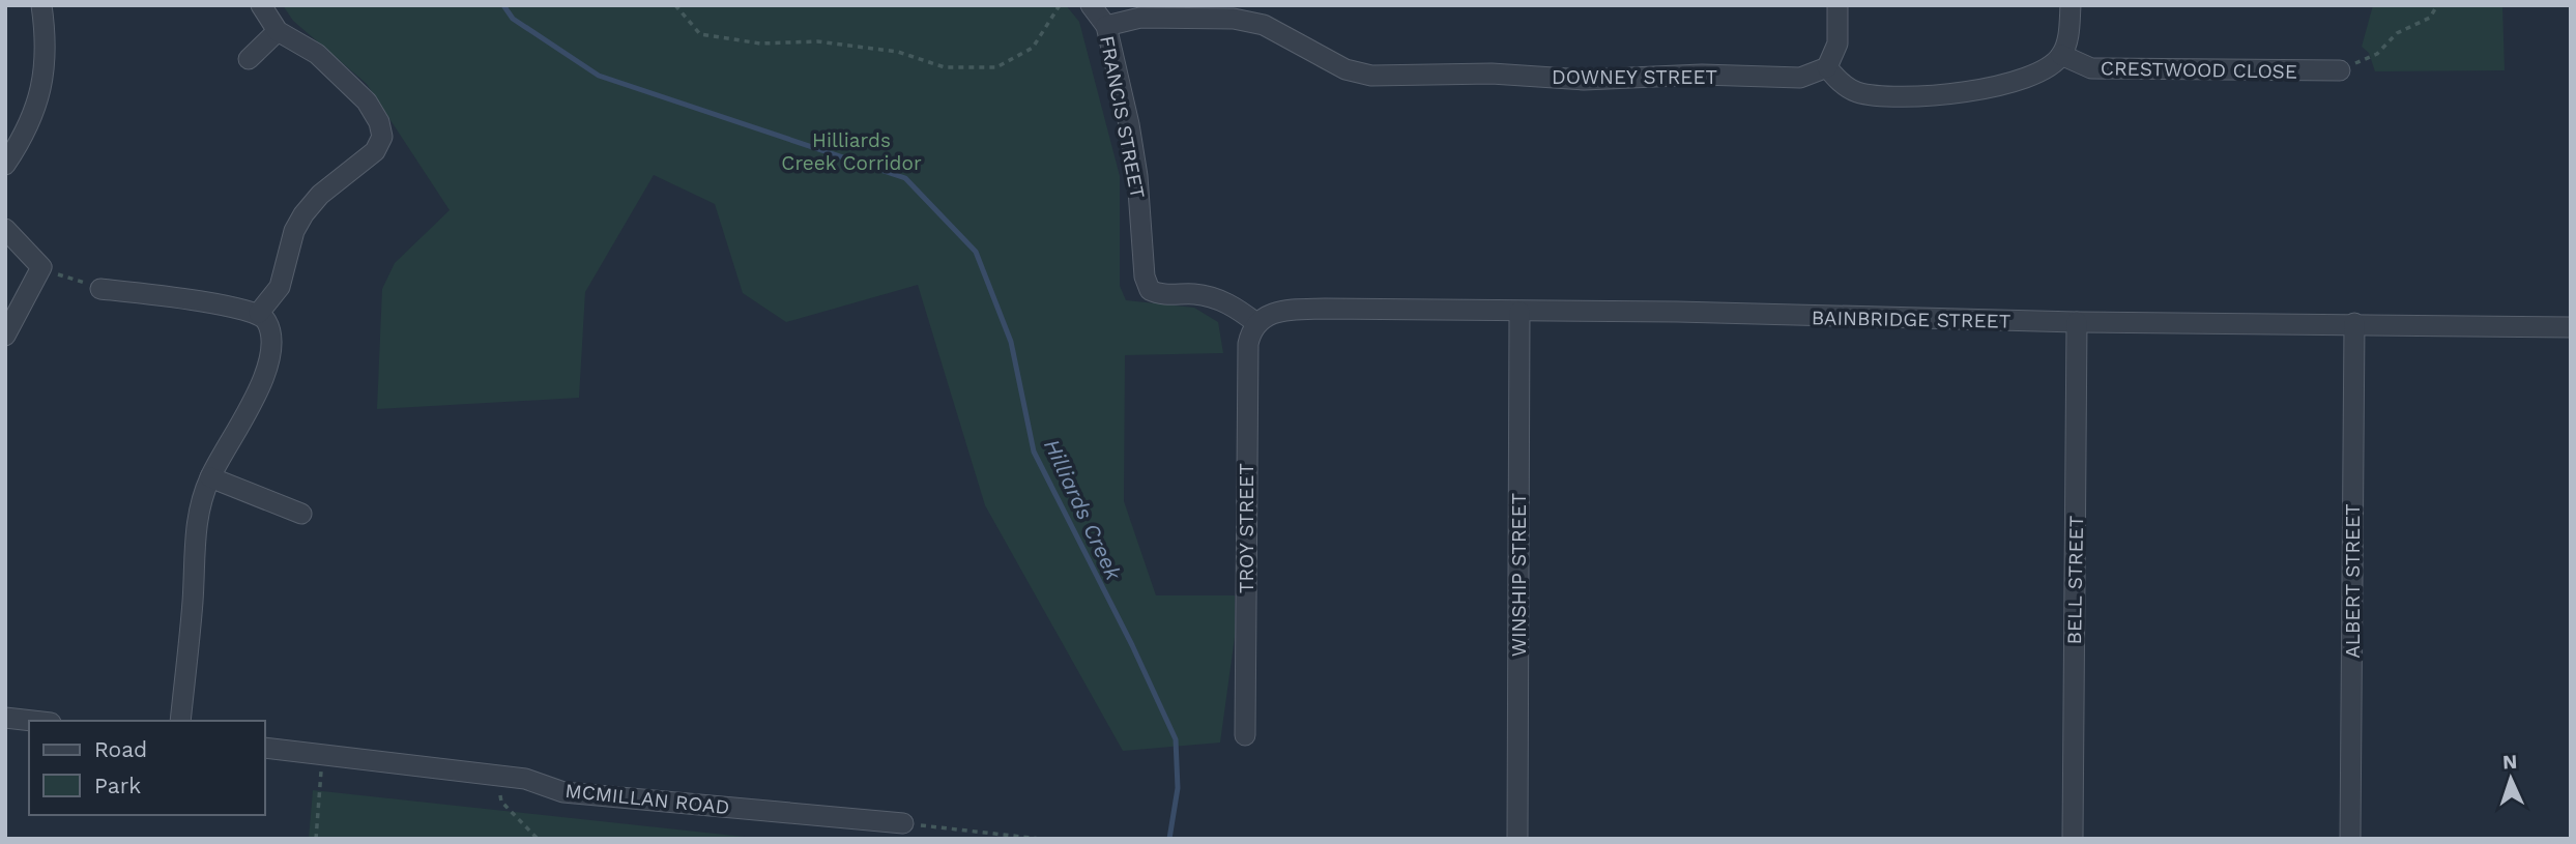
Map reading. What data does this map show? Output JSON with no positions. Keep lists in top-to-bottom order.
{
  "streets": {
    "street": [
      "CRESTWOOD CLOSE",
      "DOWNEY STREET",
      "FRANCIS STREET",
      "BAINBRIDGE STREET",
      "TROY STREET",
      "WINSHIP STREET",
      "BELL STREET",
      "ALBERT STREET",
      "MCMILLAN ROAD"
    ]
  },
  "crossings": [
    ["DOWNEY STREET", "FRANCIS STREET"],
    ["FRANCIS STREET", "BAINBRIDGE STREET"],
    ["FRANCIS STREET", "TROY STREET"],
    ["BAINBRIDGE STREET", "TROY STREET"],
    ["BAINBRIDGE STREET", "WINSHIP STREET"],
    ["BAINBRIDGE STREET", "BELL STREET"],
    ["BAINBRIDGE STREET", "ALBERT STREET"]
  ],
  "water": ["Hilliards Creek"],
  "parks": ["Hilliards Creek Corridor"],
  "legend": ["Road", "Park"],
  "north": "top"
}
